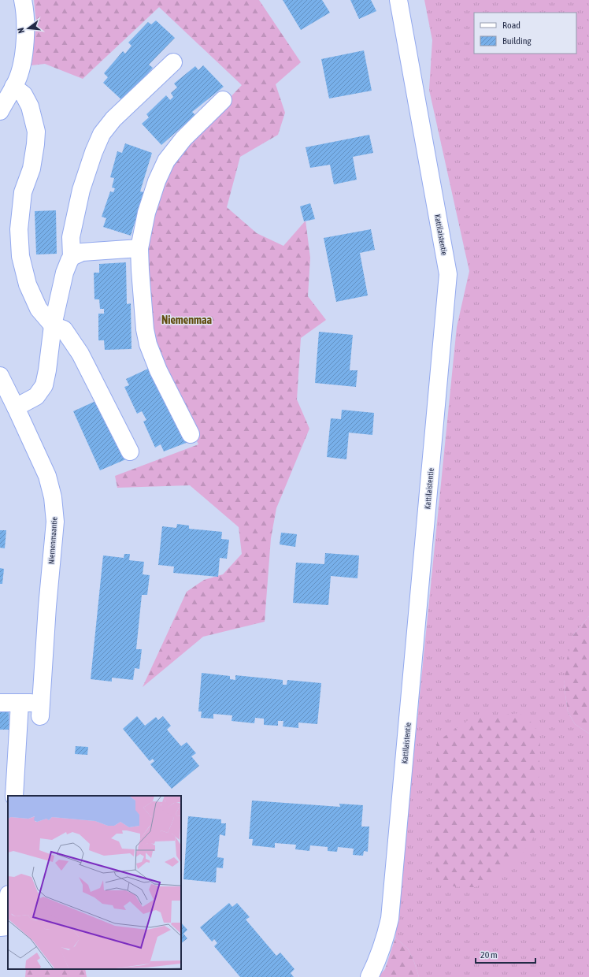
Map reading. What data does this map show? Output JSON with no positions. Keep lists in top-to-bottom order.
{
  "streets": {
    "street": ["Kattilaistentie", "Niemenmaantie"]
  },
  "districts": ["Niemenmaa"],
  "legend": ["Road", "Building"],
  "scale_bar": "20 m",
  "north": "left"
}
